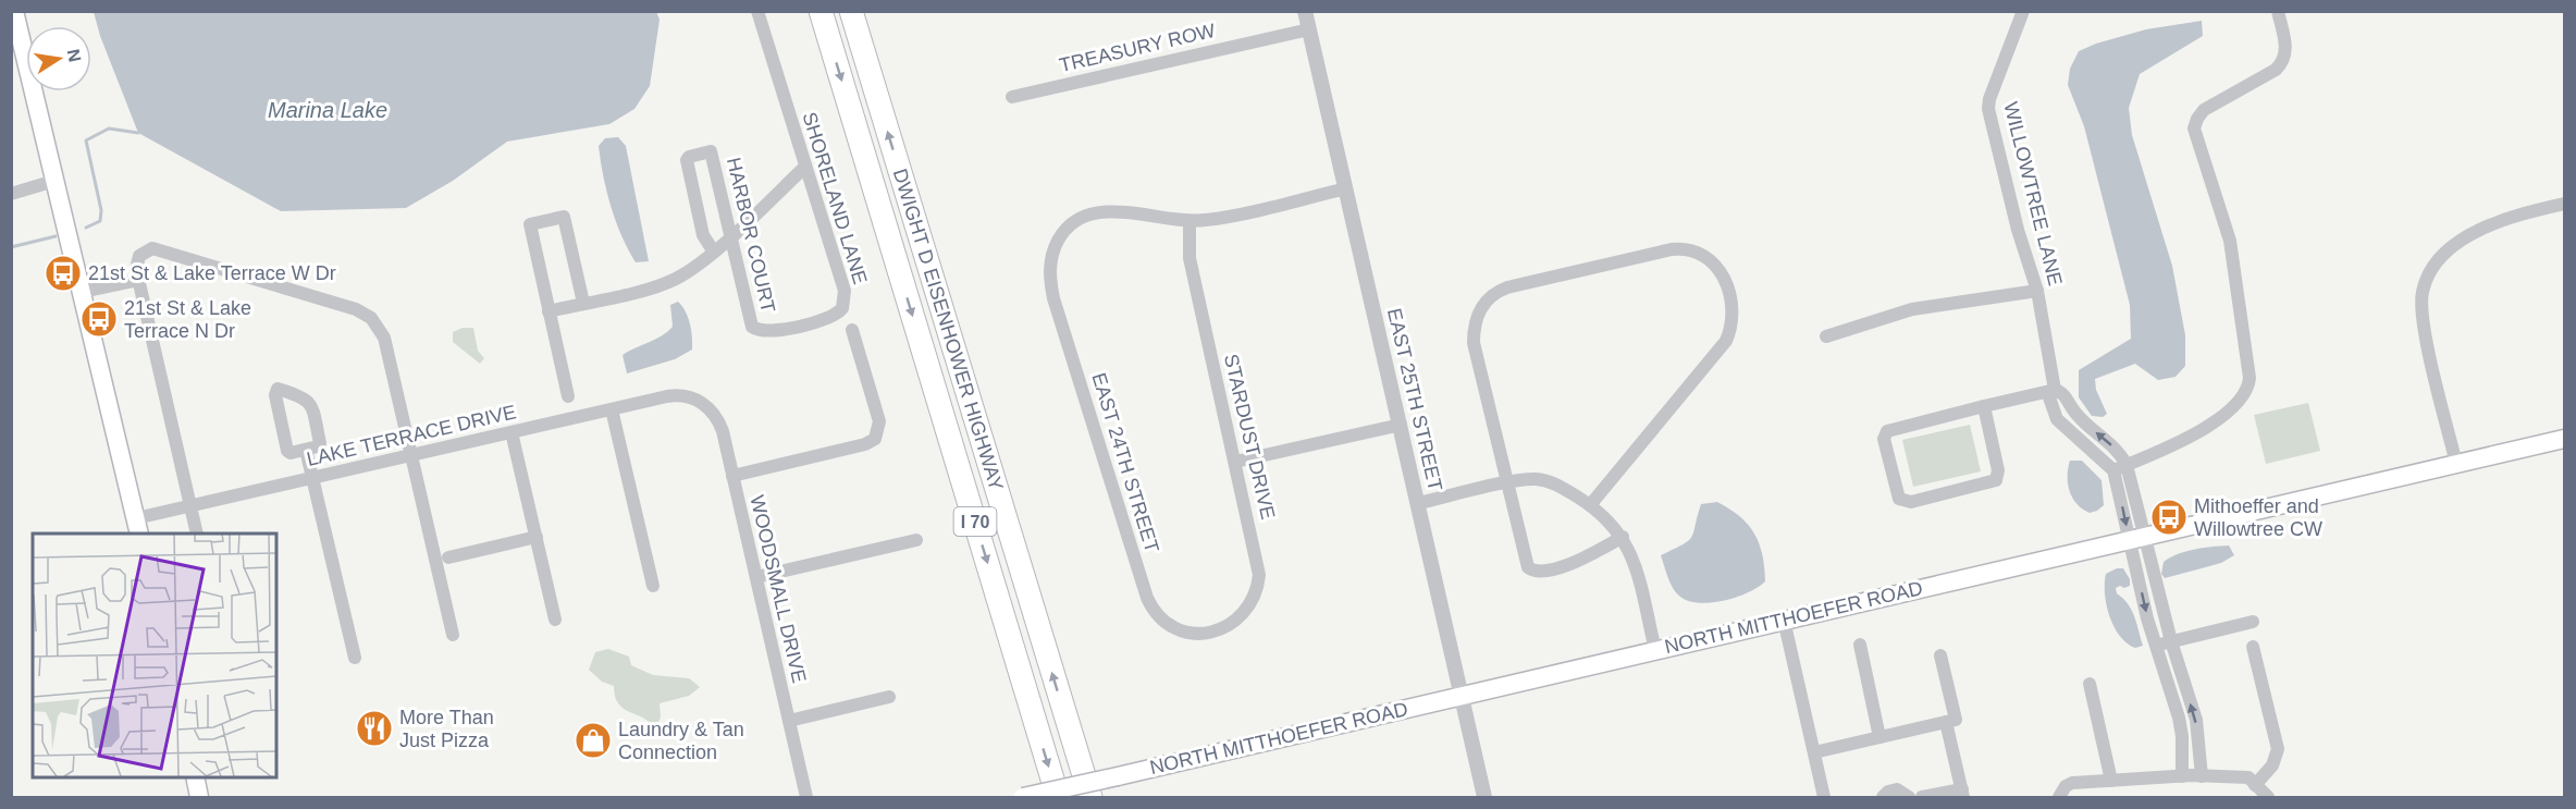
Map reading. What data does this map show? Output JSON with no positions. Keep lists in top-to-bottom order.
{
  "streets": {
    "highway": ["DWIGHT D EISENHOWER HIGHWAY", "I 70"],
    "main road": ["NORTH MITTHOEFER ROAD"],
    "street": [
      "TREASURY ROW",
      "WILLOWTREE LANE",
      "SHORELAND LANE",
      "HARBOR COURT",
      "EAST 25TH STREET",
      "LAKE TERRACE DRIVE",
      "STARDUST DRIVE",
      "EAST 24TH STREET",
      "WOODSMALL DRIVE"
    ]
  },
  "crossings": [
    ["TREASURY ROW", "EAST 25TH STREET"],
    ["SHORELAND LANE", "HARBOR COURT"],
    ["EAST 25TH STREET", "NORTH MITTHOEFER ROAD"],
    ["LAKE TERRACE DRIVE", "WOODSMALL DRIVE"],
    ["STARDUST DRIVE", "EAST 24TH STREET"]
  ],
  "water": ["Marina Lake"],
  "places": {
    "bus stop": ["21st St & Lake Terrace W Dr", "21st St & Lake Terrace N Dr", "Mithoeffer and Willowtree CW"],
    "restaurant": ["More Than Just Pizza"],
    "shop": ["Laundry & Tan Connection"]
  },
  "north": "right"
}
